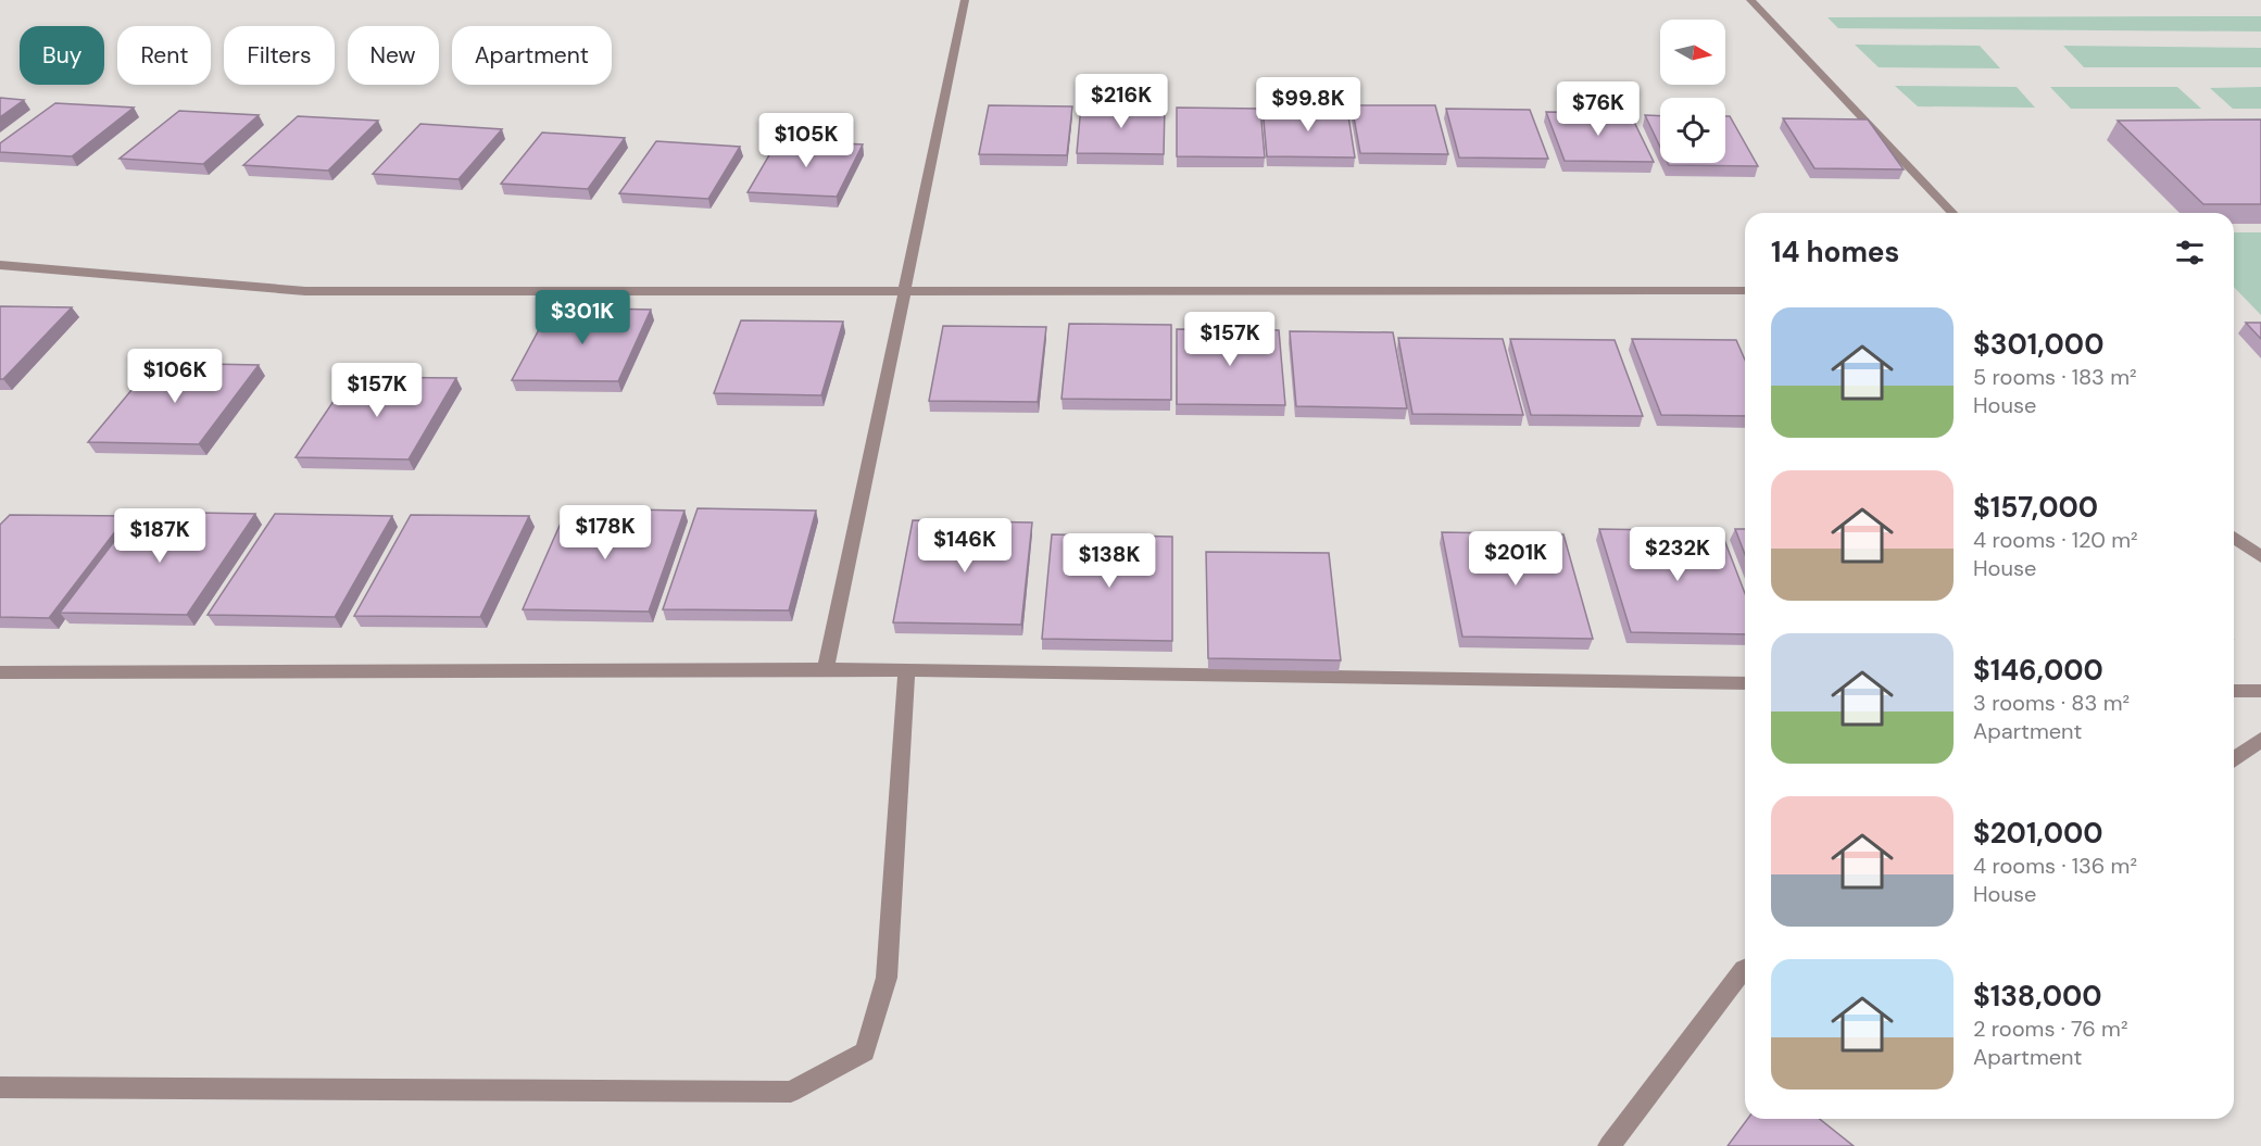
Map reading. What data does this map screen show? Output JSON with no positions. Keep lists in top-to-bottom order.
{
  "north": "right",
  "page": {
    "chip": [
      "Buy",
      "Rent",
      "Filters",
      "New",
      "Apartment"
    ],
    "price": [
      "$216K",
      "$99.8K",
      "$76K",
      "$105K",
      "$301K",
      "$157K",
      "$106K",
      "$157K",
      "$178K",
      "$187K",
      "$146K",
      "$232K",
      "$201K",
      "$138K"
    ],
    "heading": "14 homes",
    "list": [
      {
        "name": "$301,000",
        "note": "5 rooms · 183 m² · House"
      },
      {
        "name": "$157,000",
        "note": "4 rooms · 120 m² · House"
      },
      {
        "name": "$146,000",
        "note": "3 rooms · 83 m² · Apartment"
      },
      {
        "name": "$201,000",
        "note": "4 rooms · 136 m² · House"
      },
      {
        "name": "$138,000",
        "note": "2 rooms · 76 m² · Apartment"
      }
    ]
  }
}
